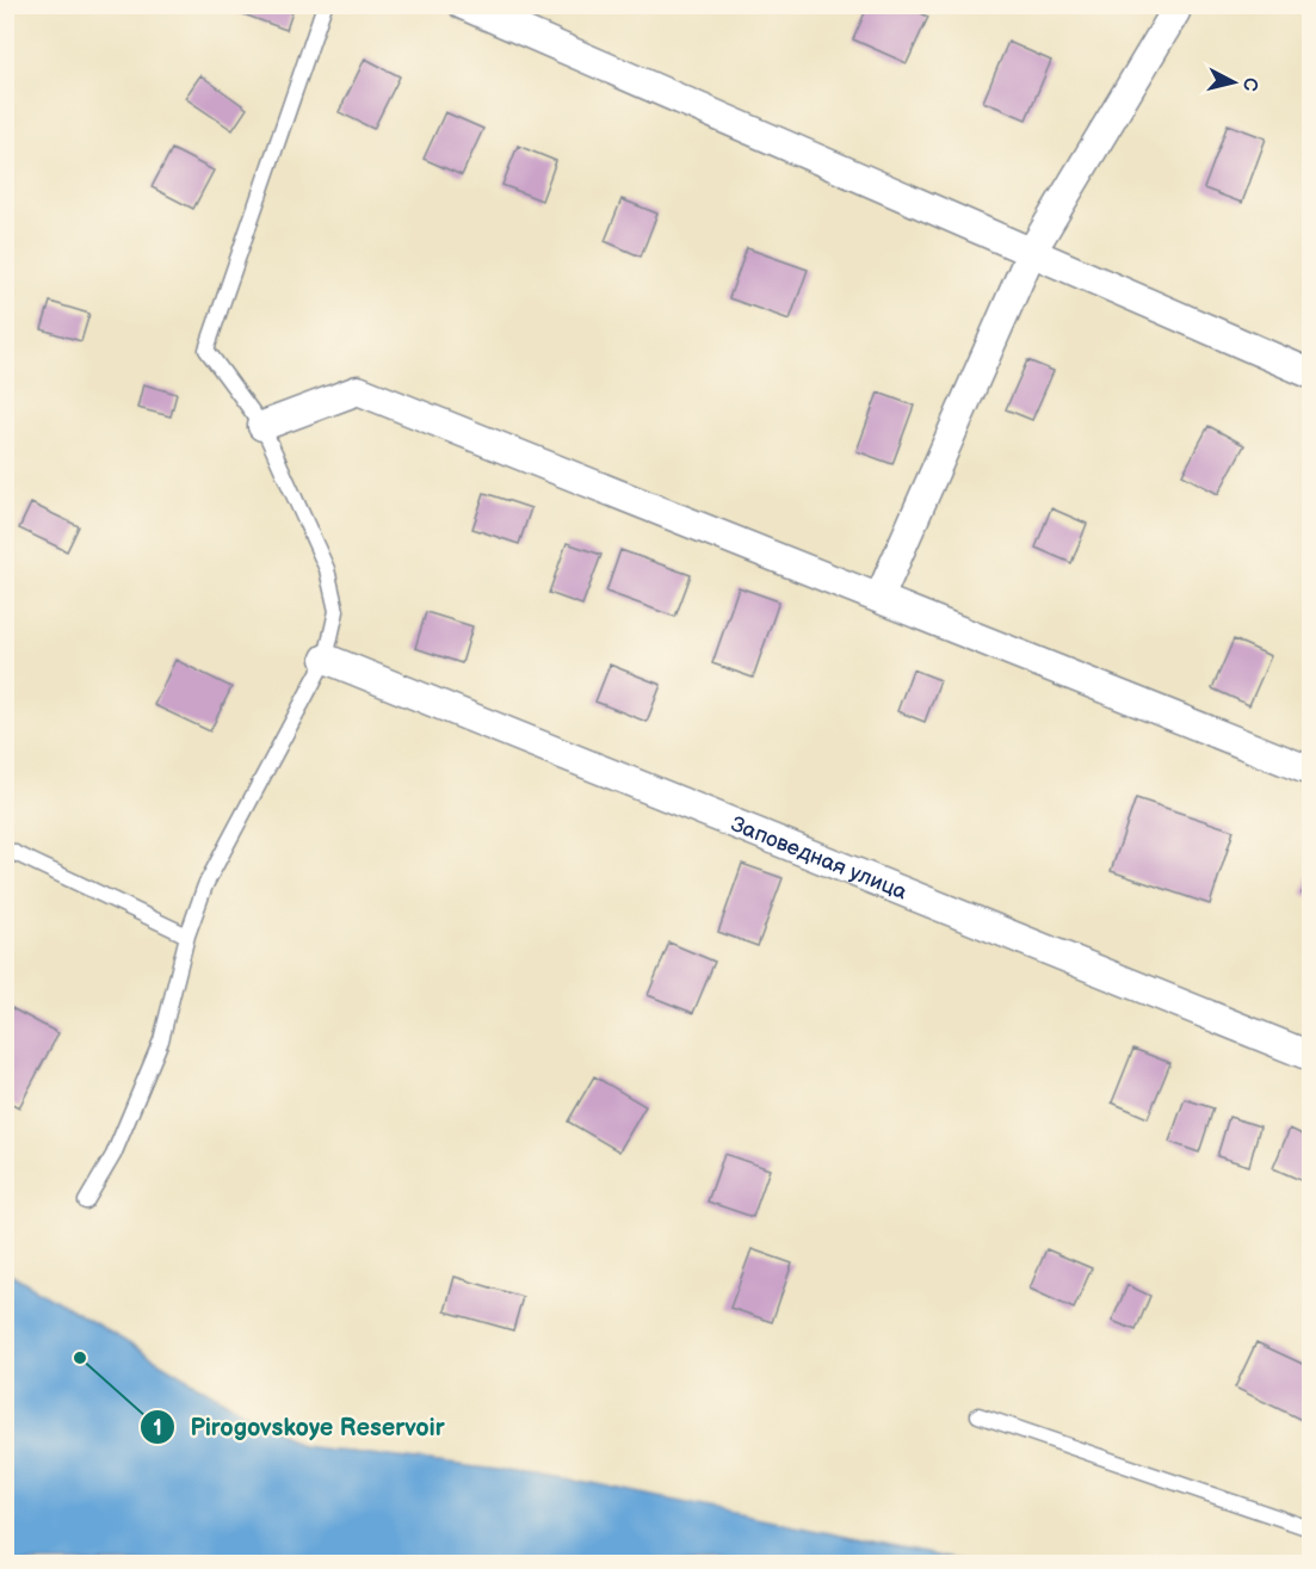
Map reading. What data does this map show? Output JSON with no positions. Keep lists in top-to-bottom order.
{
  "streets": {
    "street": ["Заповедная улица"]
  },
  "places": ["Pirogovskoye Reservoir"],
  "north": "right"
}
